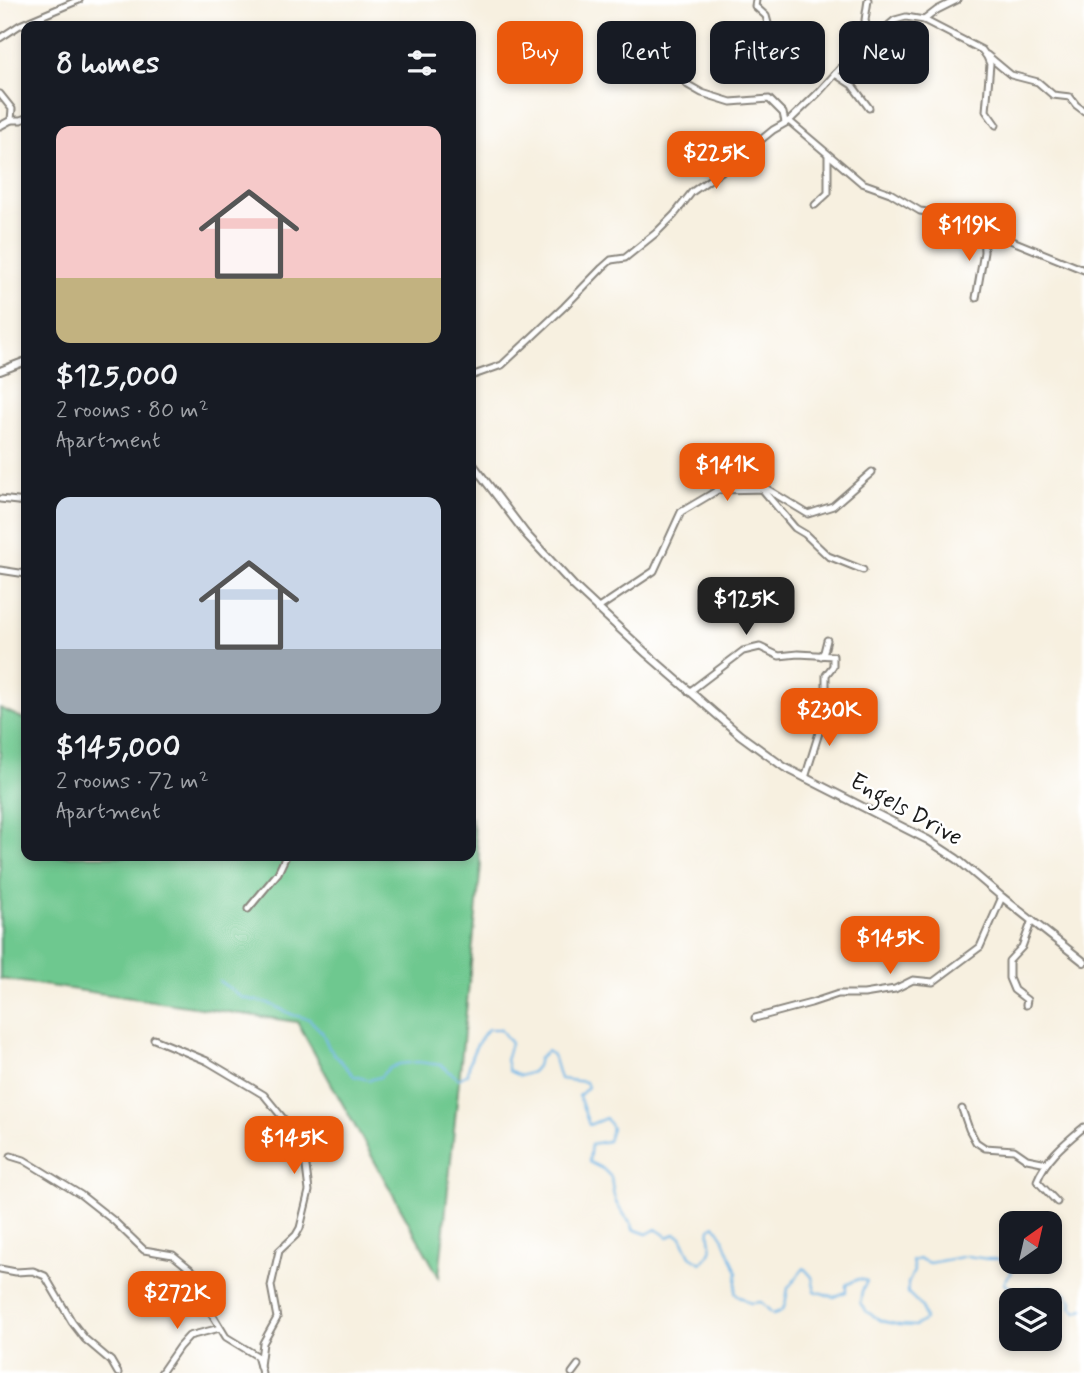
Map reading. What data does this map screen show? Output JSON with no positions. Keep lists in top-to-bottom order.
{
  "streets": {
    "street": ["Engels Drive"]
  },
  "north": "top right",
  "page": {
    "chip": [
      "Buy",
      "Rent",
      "Filters",
      "New"
    ],
    "heading": "8 homes",
    "list": [
      {
        "name": "$125,000",
        "note": "2 rooms · 80 m² · Apartment"
      },
      {
        "name": "$145,000",
        "note": "2 rooms · 72 m² · Apartment"
      }
    ],
    "price": [
      "$225K",
      "$119K",
      "$141K",
      "$125K",
      "$230K",
      "$145K",
      "$145K",
      "$272K"
    ]
  }
}
